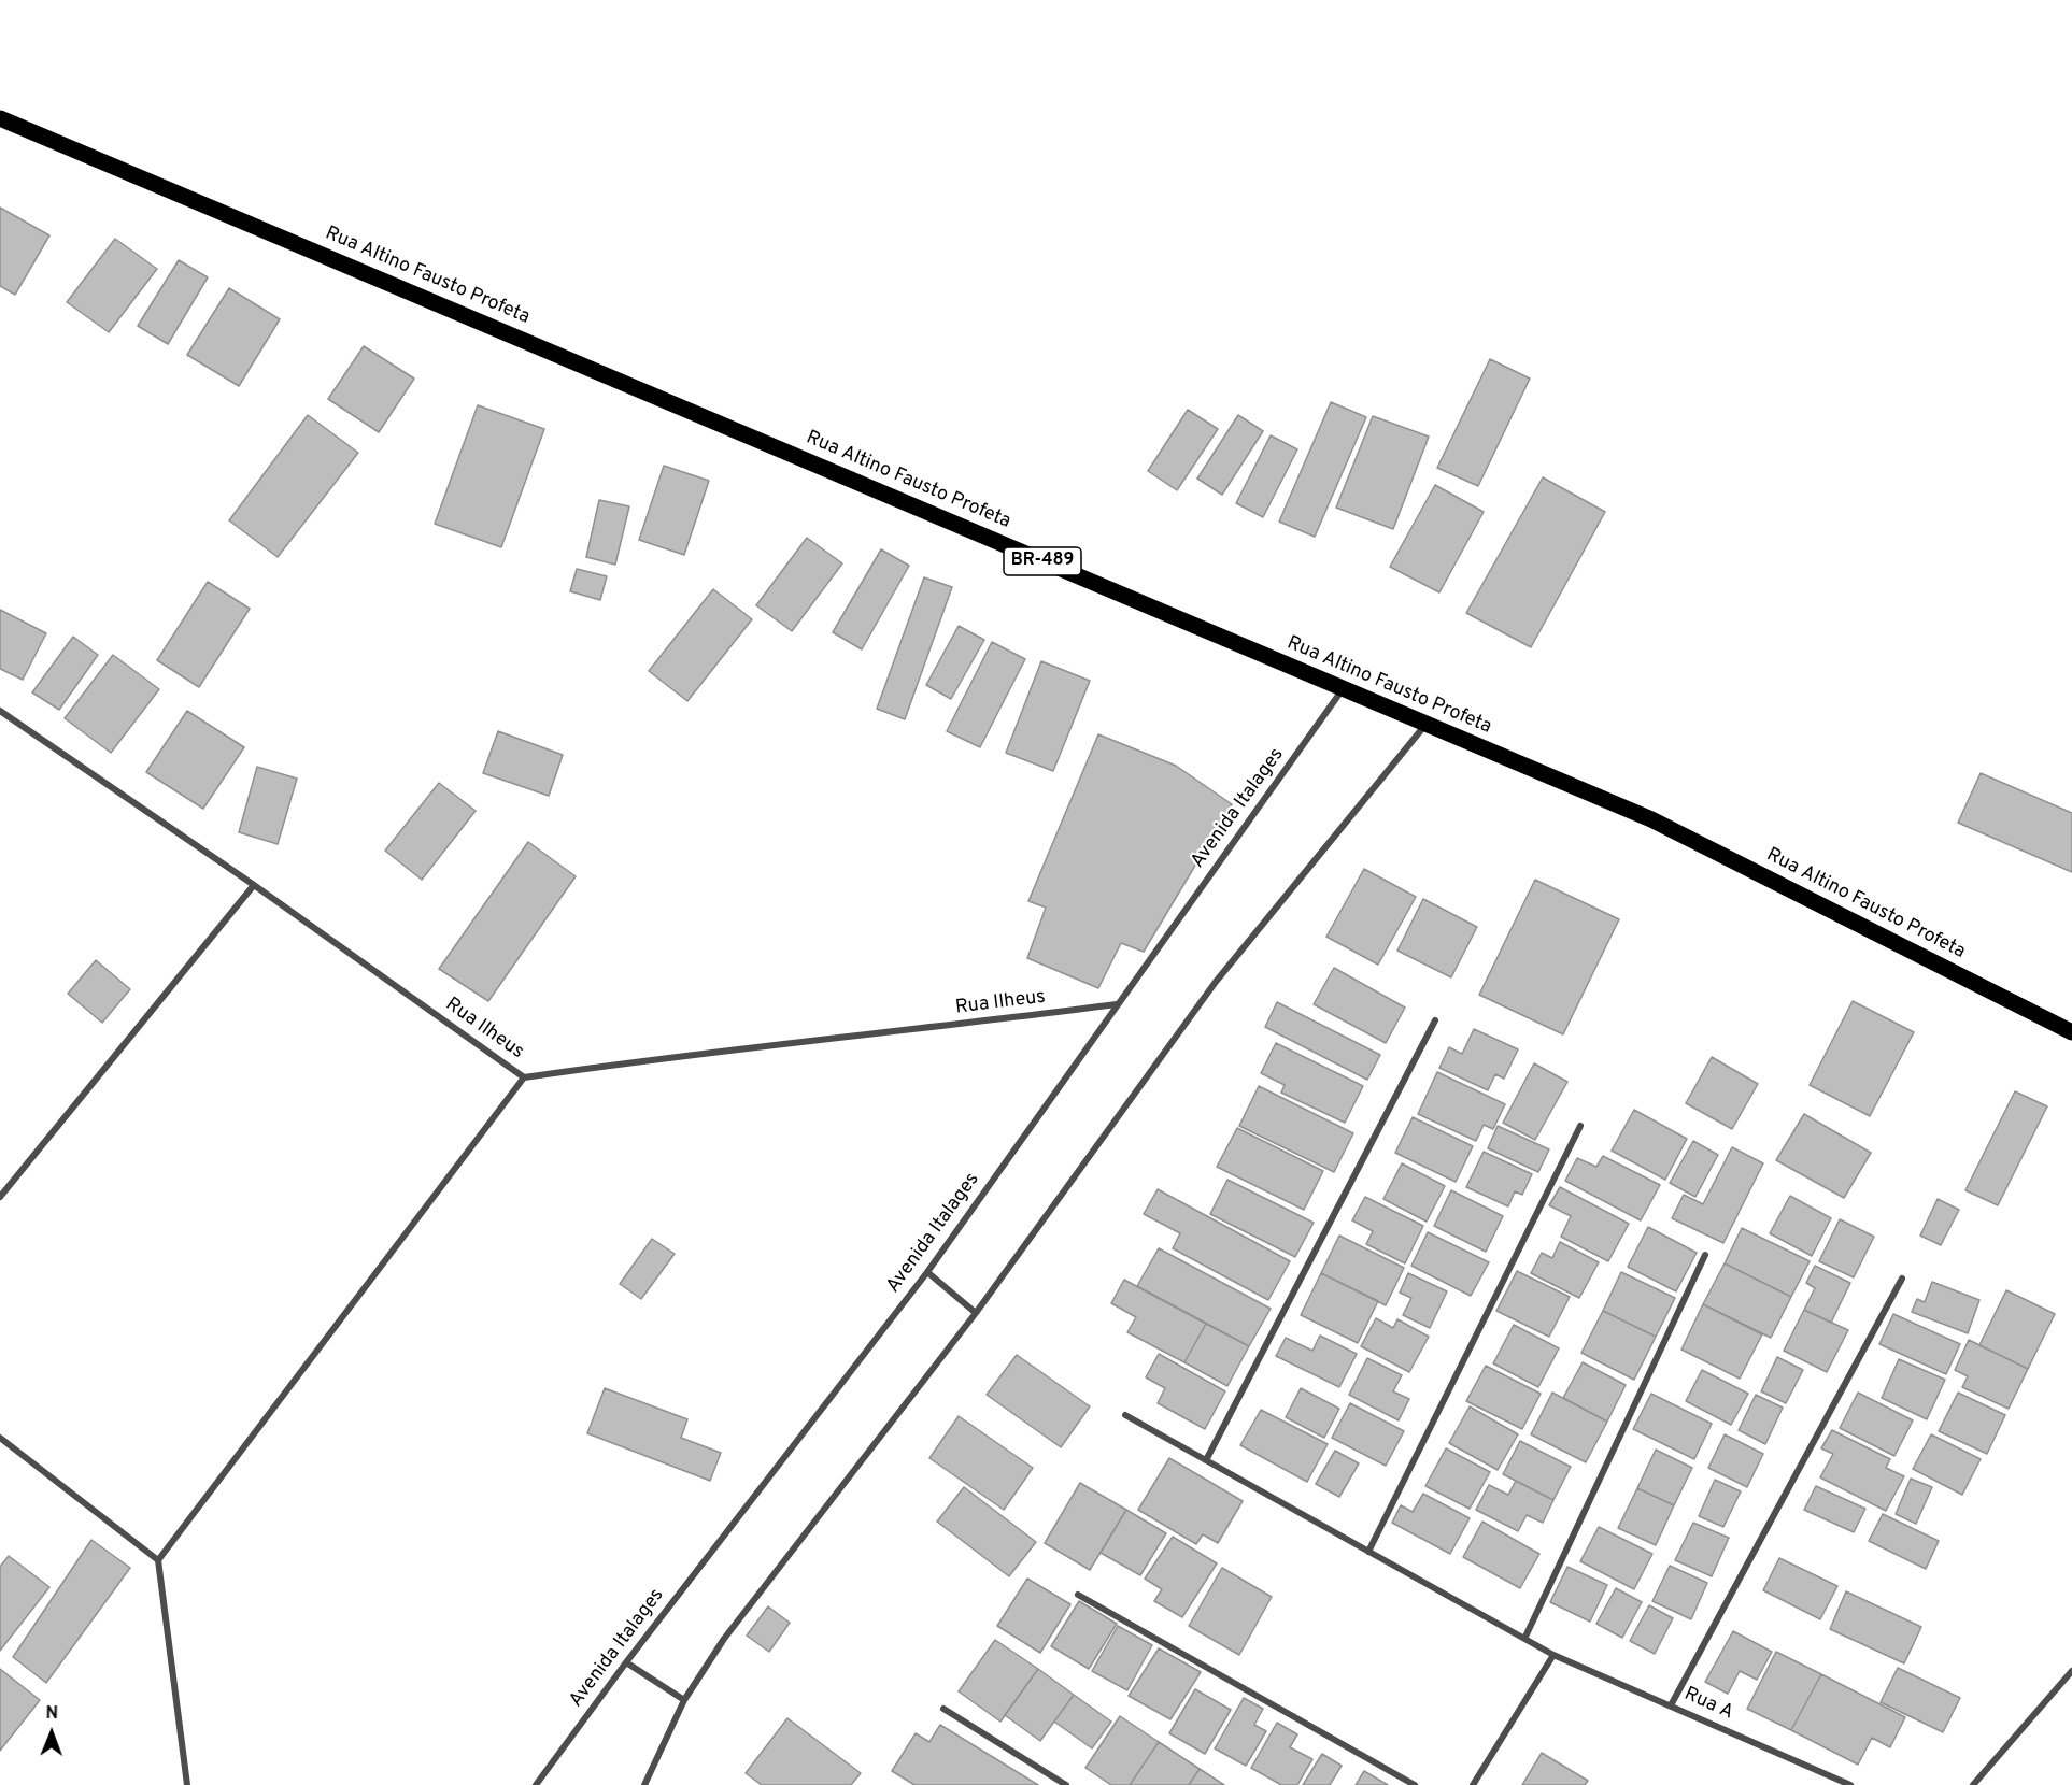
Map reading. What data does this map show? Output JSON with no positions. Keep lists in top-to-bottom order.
{
  "streets": {
    "main road": ["Rua Altino Fausto Profeta", "BR-489"],
    "street": ["Avenida Italages", "Rua Ilheus", "Rua A"]
  },
  "crossings": [
    ["Rua Altino Fausto Profeta", "Avenida Italages"],
    ["Avenida Italages", "Rua Ilheus"]
  ],
  "north": "top"
}
